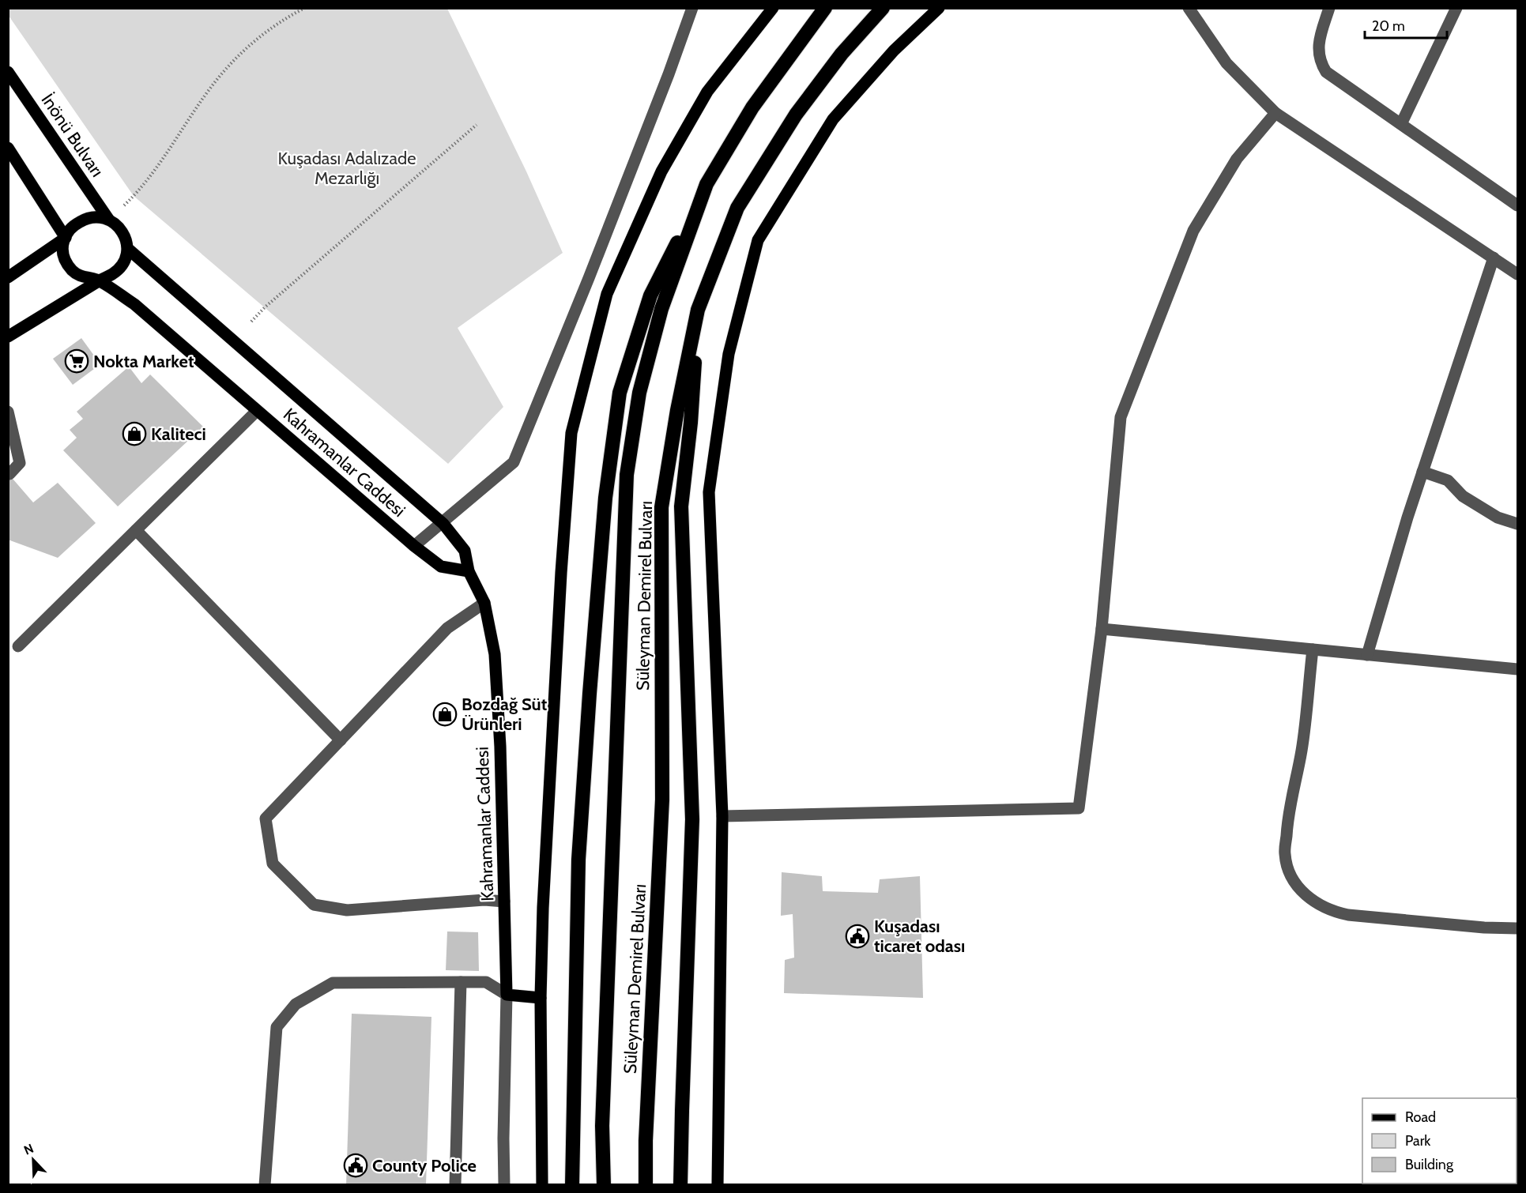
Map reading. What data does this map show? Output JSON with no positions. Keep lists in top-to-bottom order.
{
  "streets": {
    "highway": ["Süleyman Demirel Bulvarı"],
    "main road": ["İnönü Bulvarı", "Kahramanlar Caddesi"]
  },
  "crossings": [
    ["İnönü Bulvarı", "Kahramanlar Caddesi"]
  ],
  "parks": ["Kuşadası Adalızade Mezarlığı"],
  "places": {
    "supermarket": ["Nokta Market"],
    "shop": ["Kaliteci", "Bozdağ Süt Ürünleri"],
    "public building": ["Kuşadası ticaret odası", "County Police"]
  },
  "legend": ["Road", "Park", "Building"],
  "scale_bar": "20 m",
  "north": "top left"
}
